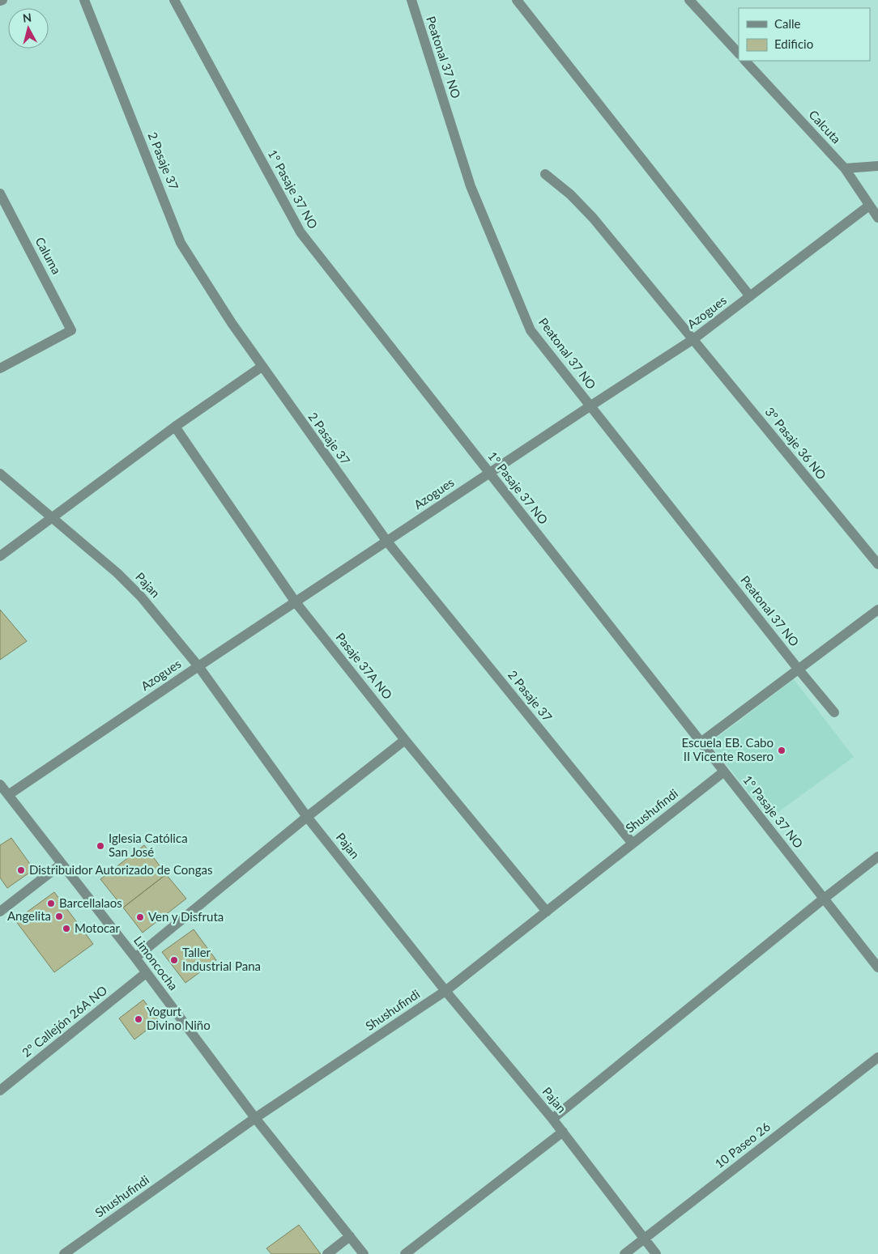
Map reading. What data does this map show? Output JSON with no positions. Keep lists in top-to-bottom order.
{
  "streets": {
    "street": [
      "Peatonal 37 NO",
      "Calcuta",
      "2 Pasaje 37",
      "1° Pasaje 37 NO",
      "Caluma",
      "Azogues",
      "3° Pasaje 36 NO",
      "Pajan",
      "Pasaje 37A NO",
      "Shushufindi",
      "Limoncocha",
      "2º Callejón 26A NO",
      "10 Paseo 26"
    ]
  },
  "crossings": [
    ["Peatonal 37 NO", "Azogues"],
    ["Calcuta", "Azogues"],
    ["2 Pasaje 37", "Azogues"],
    ["2 Pasaje 37", "Shushufindi"],
    ["1° Pasaje 37 NO", "Azogues"],
    ["1° Pasaje 37 NO", "Shushufindi"],
    ["Azogues", "3° Pasaje 36 NO"],
    ["Azogues", "Pajan"],
    ["Azogues", "Pasaje 37A NO"],
    ["Azogues", "Limoncocha"],
    ["Pajan", "Shushufindi"],
    ["Pajan", "10 Paseo 26"],
    ["Pasaje 37A NO", "Shushufindi"],
    ["Shushufindi", "Limoncocha"],
    ["Limoncocha", "2º Callejón 26A NO"]
  ],
  "places": [
    "Escuela EB. Cabo II Vicente Rosero",
    "Iglesia Católica San José",
    "Distribuidor Autorizado de Congas",
    "Barcellalaos",
    "Angelita",
    "Ven y Disfruta",
    "Motocar",
    "Taller Industrial Pana",
    "Yogurt Divino Niño"
  ],
  "legend": ["Calle", "Edificio"],
  "north": "top"
}
